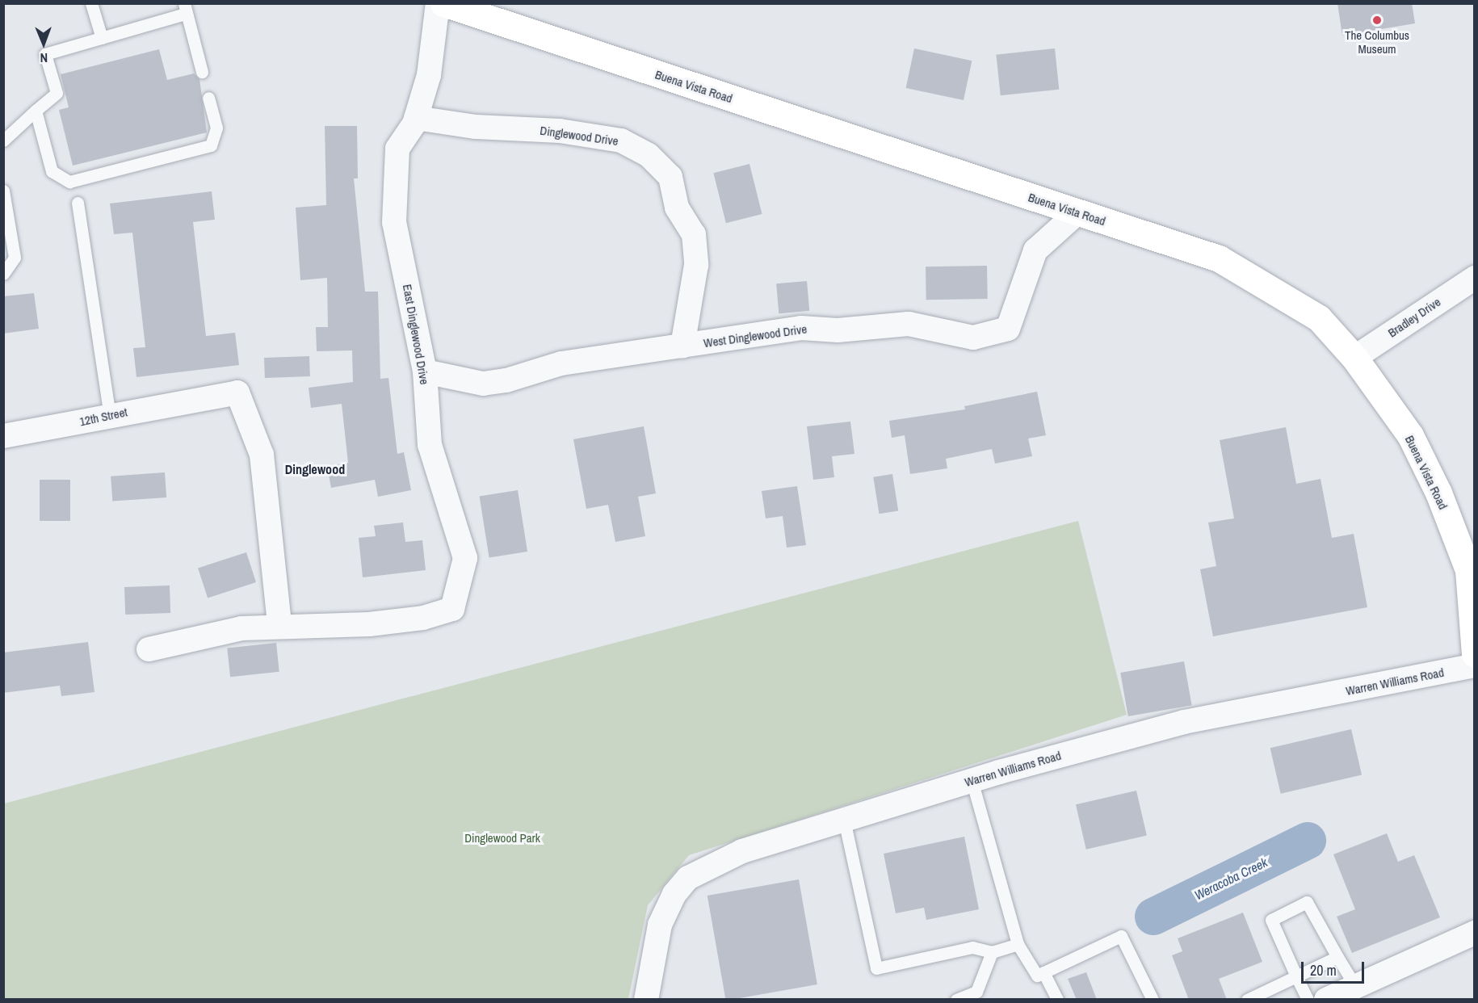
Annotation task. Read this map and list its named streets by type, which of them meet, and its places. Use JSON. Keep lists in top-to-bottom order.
{
  "streets": {
    "main road": ["Buena Vista Road"],
    "street": [
      "Dinglewood Drive",
      "Bradley Drive",
      "East Dinglewood Drive",
      "West Dinglewood Drive",
      "12th Street",
      "Warren Williams Road"
    ]
  },
  "crossings": [
    ["Buena Vista Road", "Bradley Drive"],
    ["Buena Vista Road", "West Dinglewood Drive"],
    ["Dinglewood Drive", "East Dinglewood Drive"],
    ["Dinglewood Drive", "West Dinglewood Drive"],
    ["East Dinglewood Drive", "West Dinglewood Drive"],
    ["East Dinglewood Drive", "12th Street"]
  ],
  "districts": ["Dinglewood"],
  "water": ["Weracoba Creek"],
  "parks": ["Dinglewood Park"],
  "places": ["The Columbus Museum"],
  "scale_bar": "20 m",
  "north": "bottom"
}
